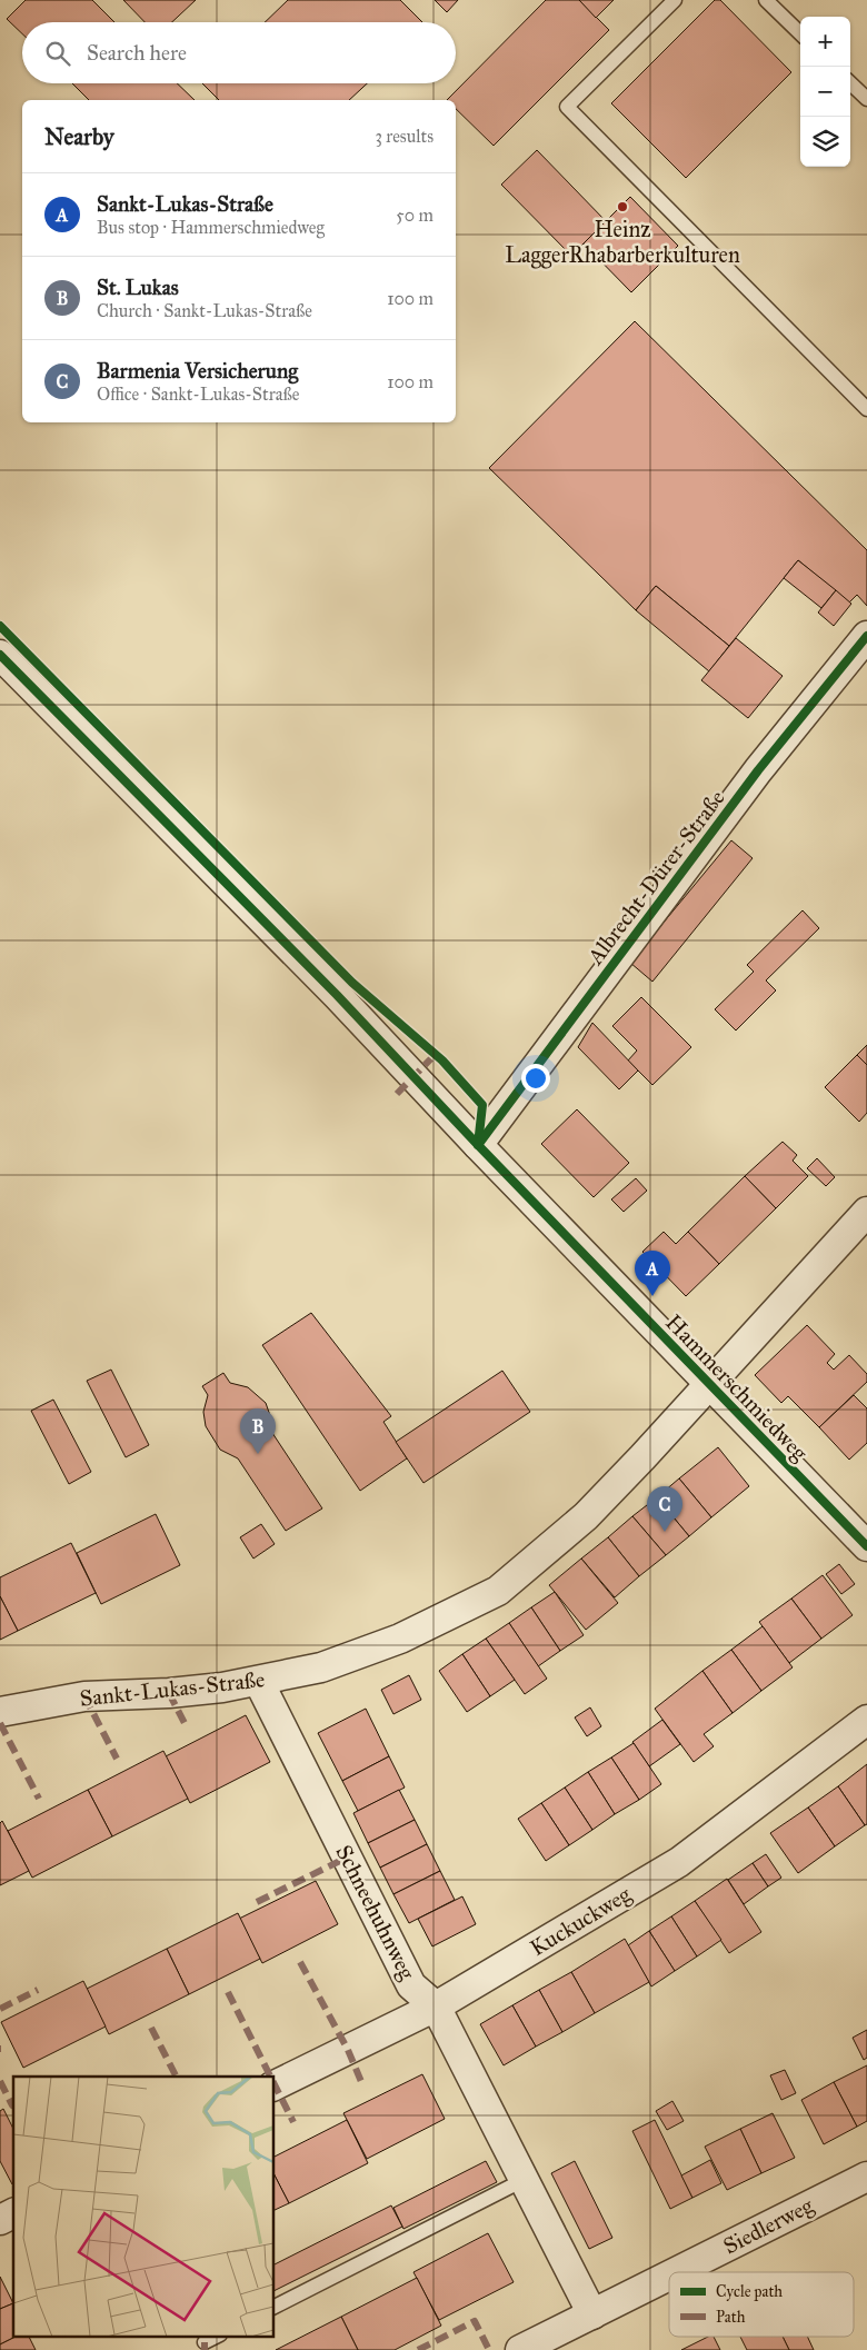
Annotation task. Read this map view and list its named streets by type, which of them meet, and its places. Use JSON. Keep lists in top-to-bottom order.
{
  "streets": {
    "street": [
      "Albrecht-Dürer-Straße",
      "Hammerschmiedweg",
      "Sankt-Lukas-Straße",
      "Schneehuhnweg",
      "Kuckuckweg",
      "Siedlerweg"
    ]
  },
  "crossings": [
    ["Albrecht-Dürer-Straße", "Hammerschmiedweg"],
    ["Hammerschmiedweg", "Sankt-Lukas-Straße"],
    ["Sankt-Lukas-Straße", "Schneehuhnweg"],
    ["Schneehuhnweg", "Kuckuckweg"],
    ["Schneehuhnweg", "Siedlerweg"]
  ],
  "places": ["Heinz LaggerRhabarberkulturen"],
  "legend": ["Cycle path", "Path"],
  "page": {
    "map_buttons": ["+", "−"],
    "search": "Search here",
    "heading": ["Nearby", "3 results"],
    "list": [
      {
        "mark": "A",
        "name": "Sankt-Lukas-Straße",
        "note": "Bus stop · Hammerschmiedweg",
        "value": "50 m"
      },
      {
        "mark": "B",
        "name": "St. Lukas",
        "note": "Church · Sankt-Lukas-Straße",
        "value": "100 m"
      },
      {
        "mark": "C",
        "name": "Barmenia Versicherung",
        "note": "Office · Sankt-Lukas-Straße",
        "value": "100 m"
      }
    ],
    "pins": ["A", "B", "C"]
  }
}
